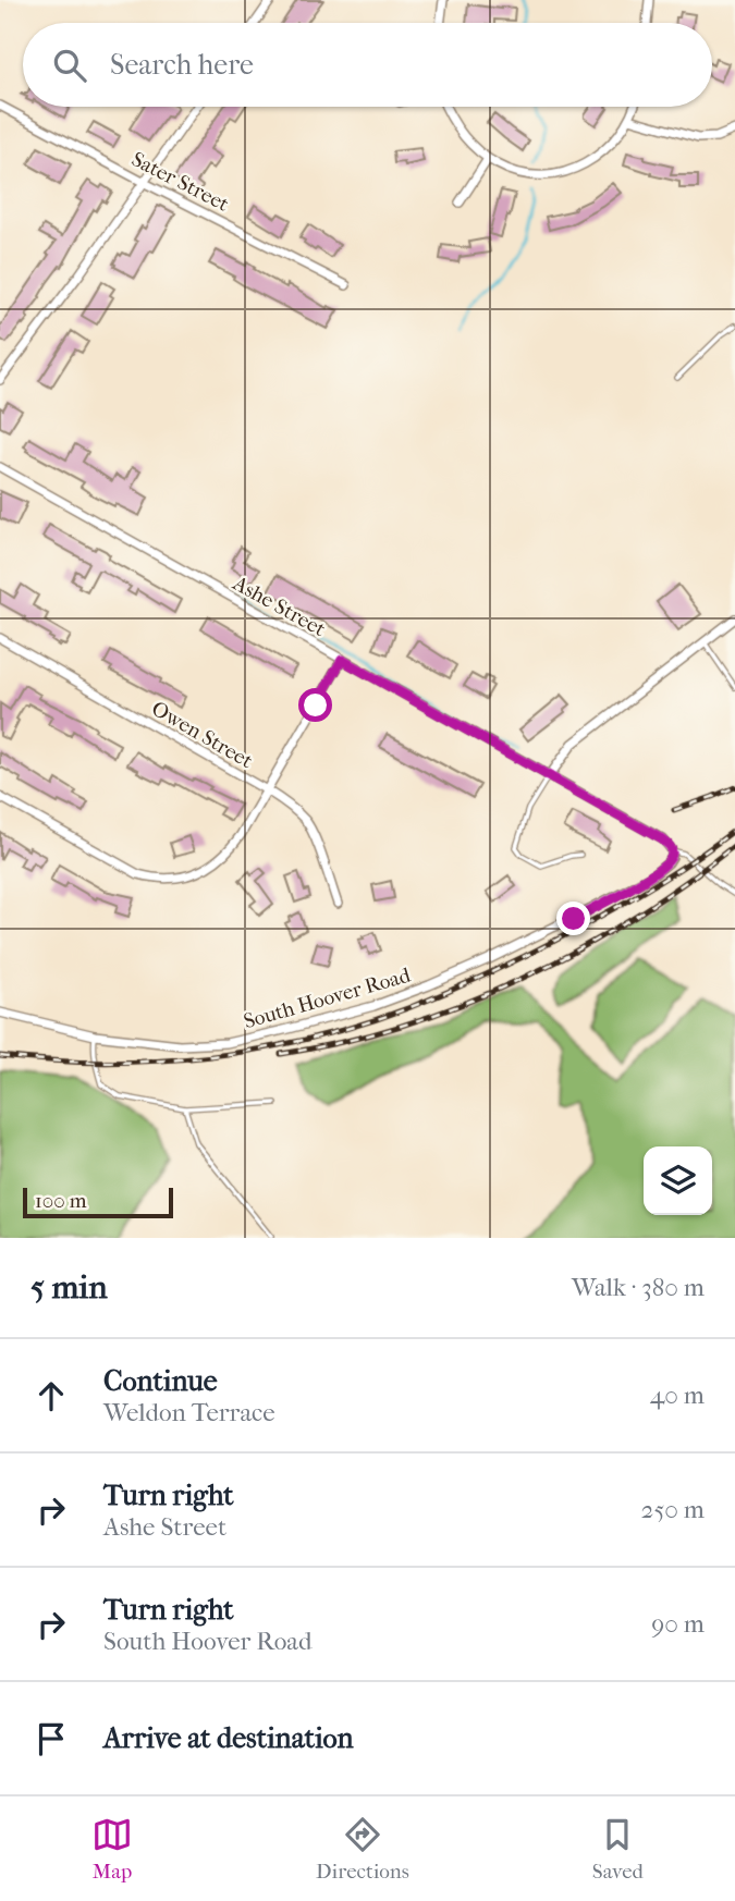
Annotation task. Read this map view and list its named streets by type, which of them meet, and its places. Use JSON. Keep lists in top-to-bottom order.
{
  "streets": {
    "street": [
      "Sater Street",
      "Ashe Street",
      "Owen Street",
      "South Hoover Road"
    ]
  },
  "crossings": [
    ["Ashe Street", "South Hoover Road"]
  ],
  "scale_bar": "100 m",
  "page": {
    "search": "Search here",
    "scale": "100 m",
    "heading": ["5 min", "Walk · 380 m"],
    "list": [
      ["Continue", "Weldon Terrace", "40 m"],
      ["Turn right", "Ashe Street", "250 m"],
      ["Turn right", "South Hoover Road", "90 m"],
      "Arrive at destination"
    ],
    "nav": ["Map", "Directions", "Saved"]
  }
}
